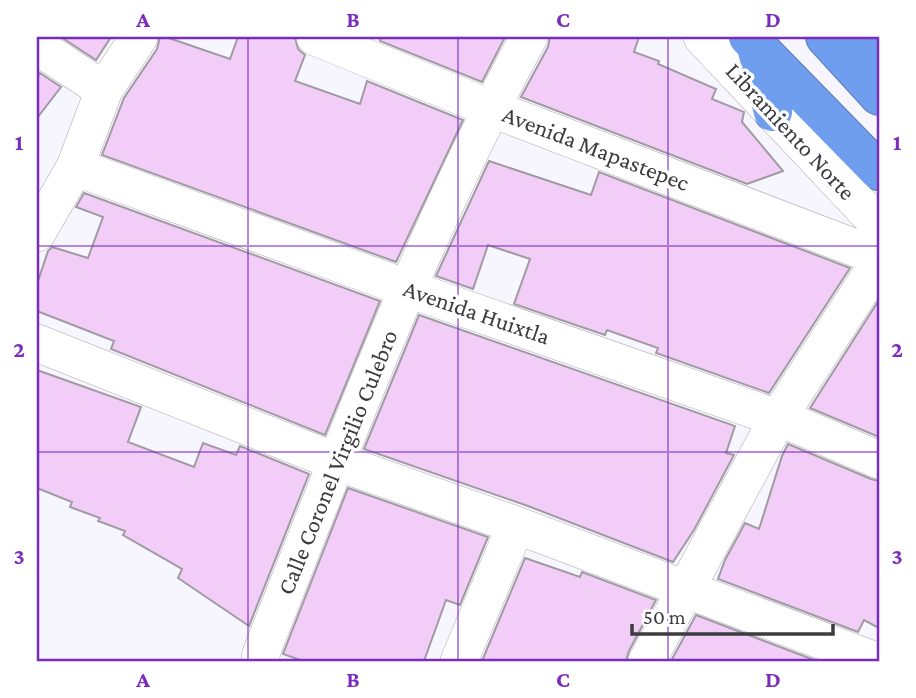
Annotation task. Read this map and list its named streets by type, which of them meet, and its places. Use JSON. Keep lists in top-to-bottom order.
{
  "streets": {
    "highway": ["Libramiento Norte"],
    "street": ["Avenida Mapastepec", "Avenida Huixtla", "Calle Coronel Virgilio Culebro"]
  },
  "crossings": [
    ["Avenida Mapastepec", "Calle Coronel Virgilio Culebro"],
    ["Avenida Huixtla", "Calle Coronel Virgilio Culebro"]
  ],
  "scale_bar": "50 m",
  "grid": {
    "columns": [
      "A",
      "B",
      "C",
      "D"
    ],
    "rows": ["1", "2", "3"]
  }
}
